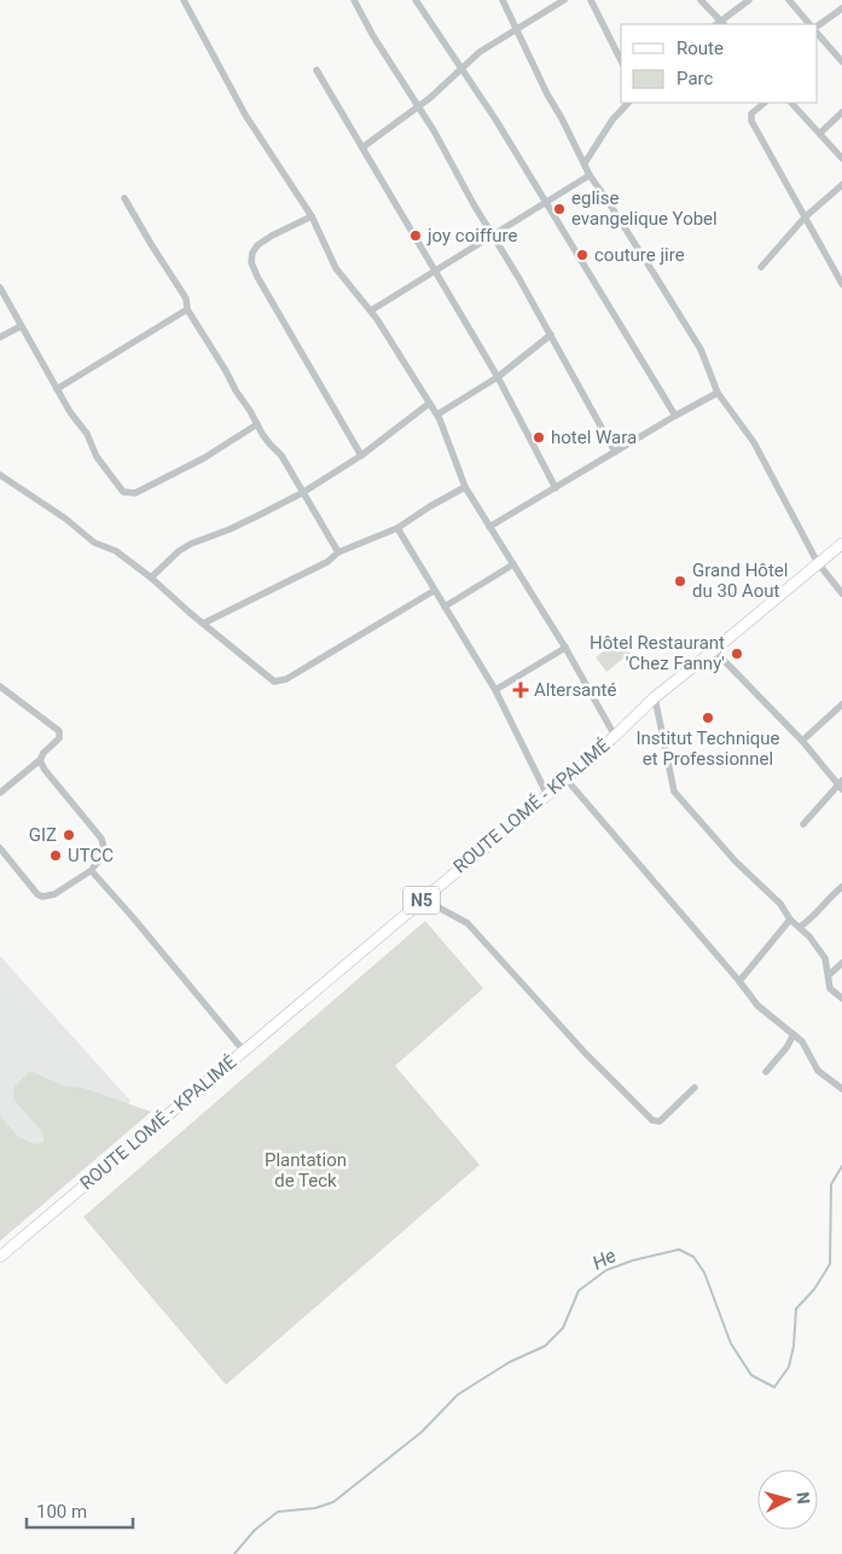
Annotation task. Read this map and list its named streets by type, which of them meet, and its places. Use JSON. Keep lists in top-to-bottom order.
{
  "streets": {
    "main road": ["ROUTE LOMÉ - KPALIMÉ", "N5"]
  },
  "water": ["He"],
  "parks": ["Plantation de Teck"],
  "places": {
    "other": [
      "eglise evangelique Yobel",
      "joy coiffure",
      "couture jire",
      "hotel Wara",
      "Grand Hôtel du 30 Aout",
      "Hôtel Restaurant 'Chez Fanny'",
      "Institut Technique et Professionnel",
      "GIZ",
      "UTCC"
    ],
    "health": ["Altersanté"]
  },
  "legend": ["Route", "Parc"],
  "scale_bar": "100 m",
  "north": "right"
}
